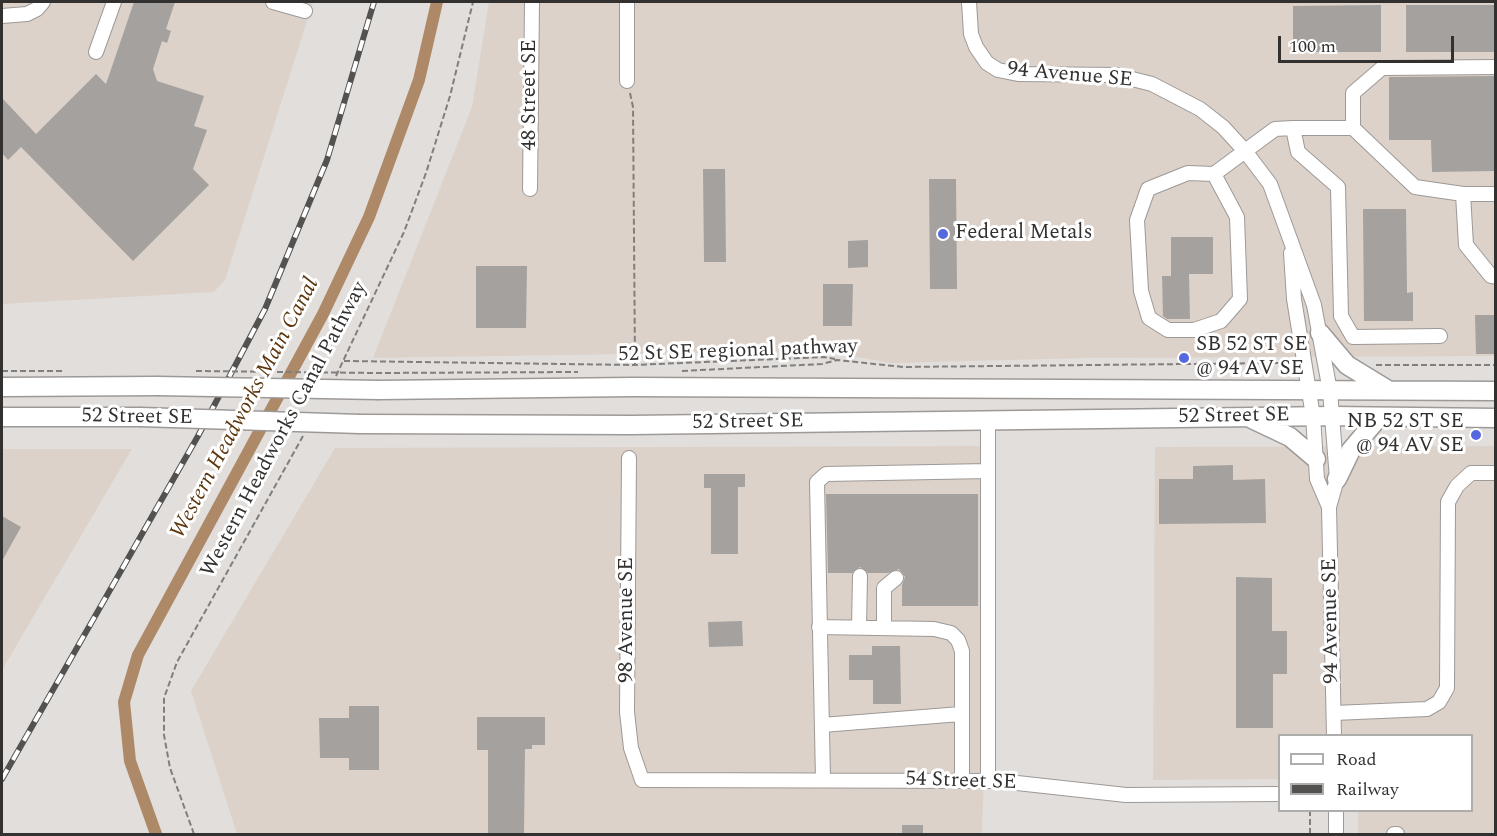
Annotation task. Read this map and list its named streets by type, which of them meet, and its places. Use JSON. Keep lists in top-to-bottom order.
{
  "streets": {
    "main road": ["52 Street SE"],
    "street": [
      "94 Avenue SE",
      "48 Street SE",
      "98 Avenue SE",
      "54 Street SE"
    ],
    "path": ["52 St SE regional pathway", "Western Headworks Canal Pathway"]
  },
  "crossings": [
    ["94 Avenue SE", "52 Street SE"],
    ["98 Avenue SE", "54 Street SE"]
  ],
  "water": ["Western Headworks Main Canal"],
  "places": ["Federal Metals", "SB 52 ST SE @ 94 AV SE", "NB 52 ST SE @ 94 AV SE"],
  "legend": ["Road", "Railway"],
  "scale_bar": "100 m"
}
